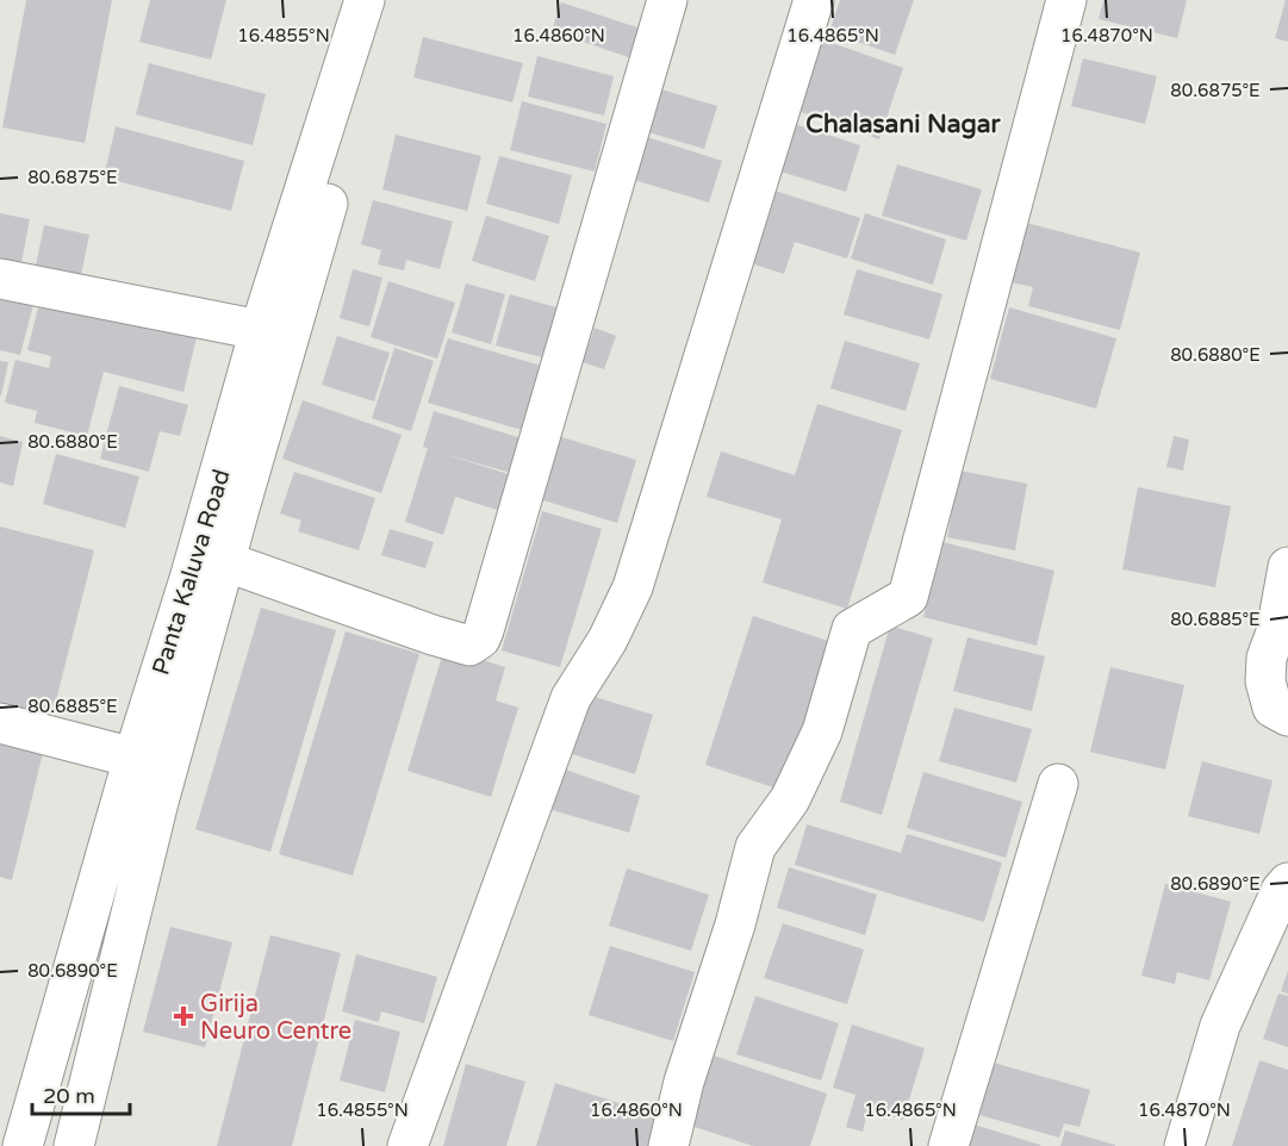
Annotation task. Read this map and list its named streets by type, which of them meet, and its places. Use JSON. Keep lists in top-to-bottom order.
{
  "streets": {
    "street": ["Panta Kaluva Road"]
  },
  "districts": ["Chalasani Nagar"],
  "places": {
    "health": ["Girija Neuro Centre"]
  },
  "scale_bar": "20 m",
  "coordinates": [
    "16.4855°N",
    "16.4860°N",
    "16.4865°N",
    "16.4870°N",
    "80.6875°E",
    "80.6880°E",
    "80.6885°E",
    "80.6890°E"
  ]
}
